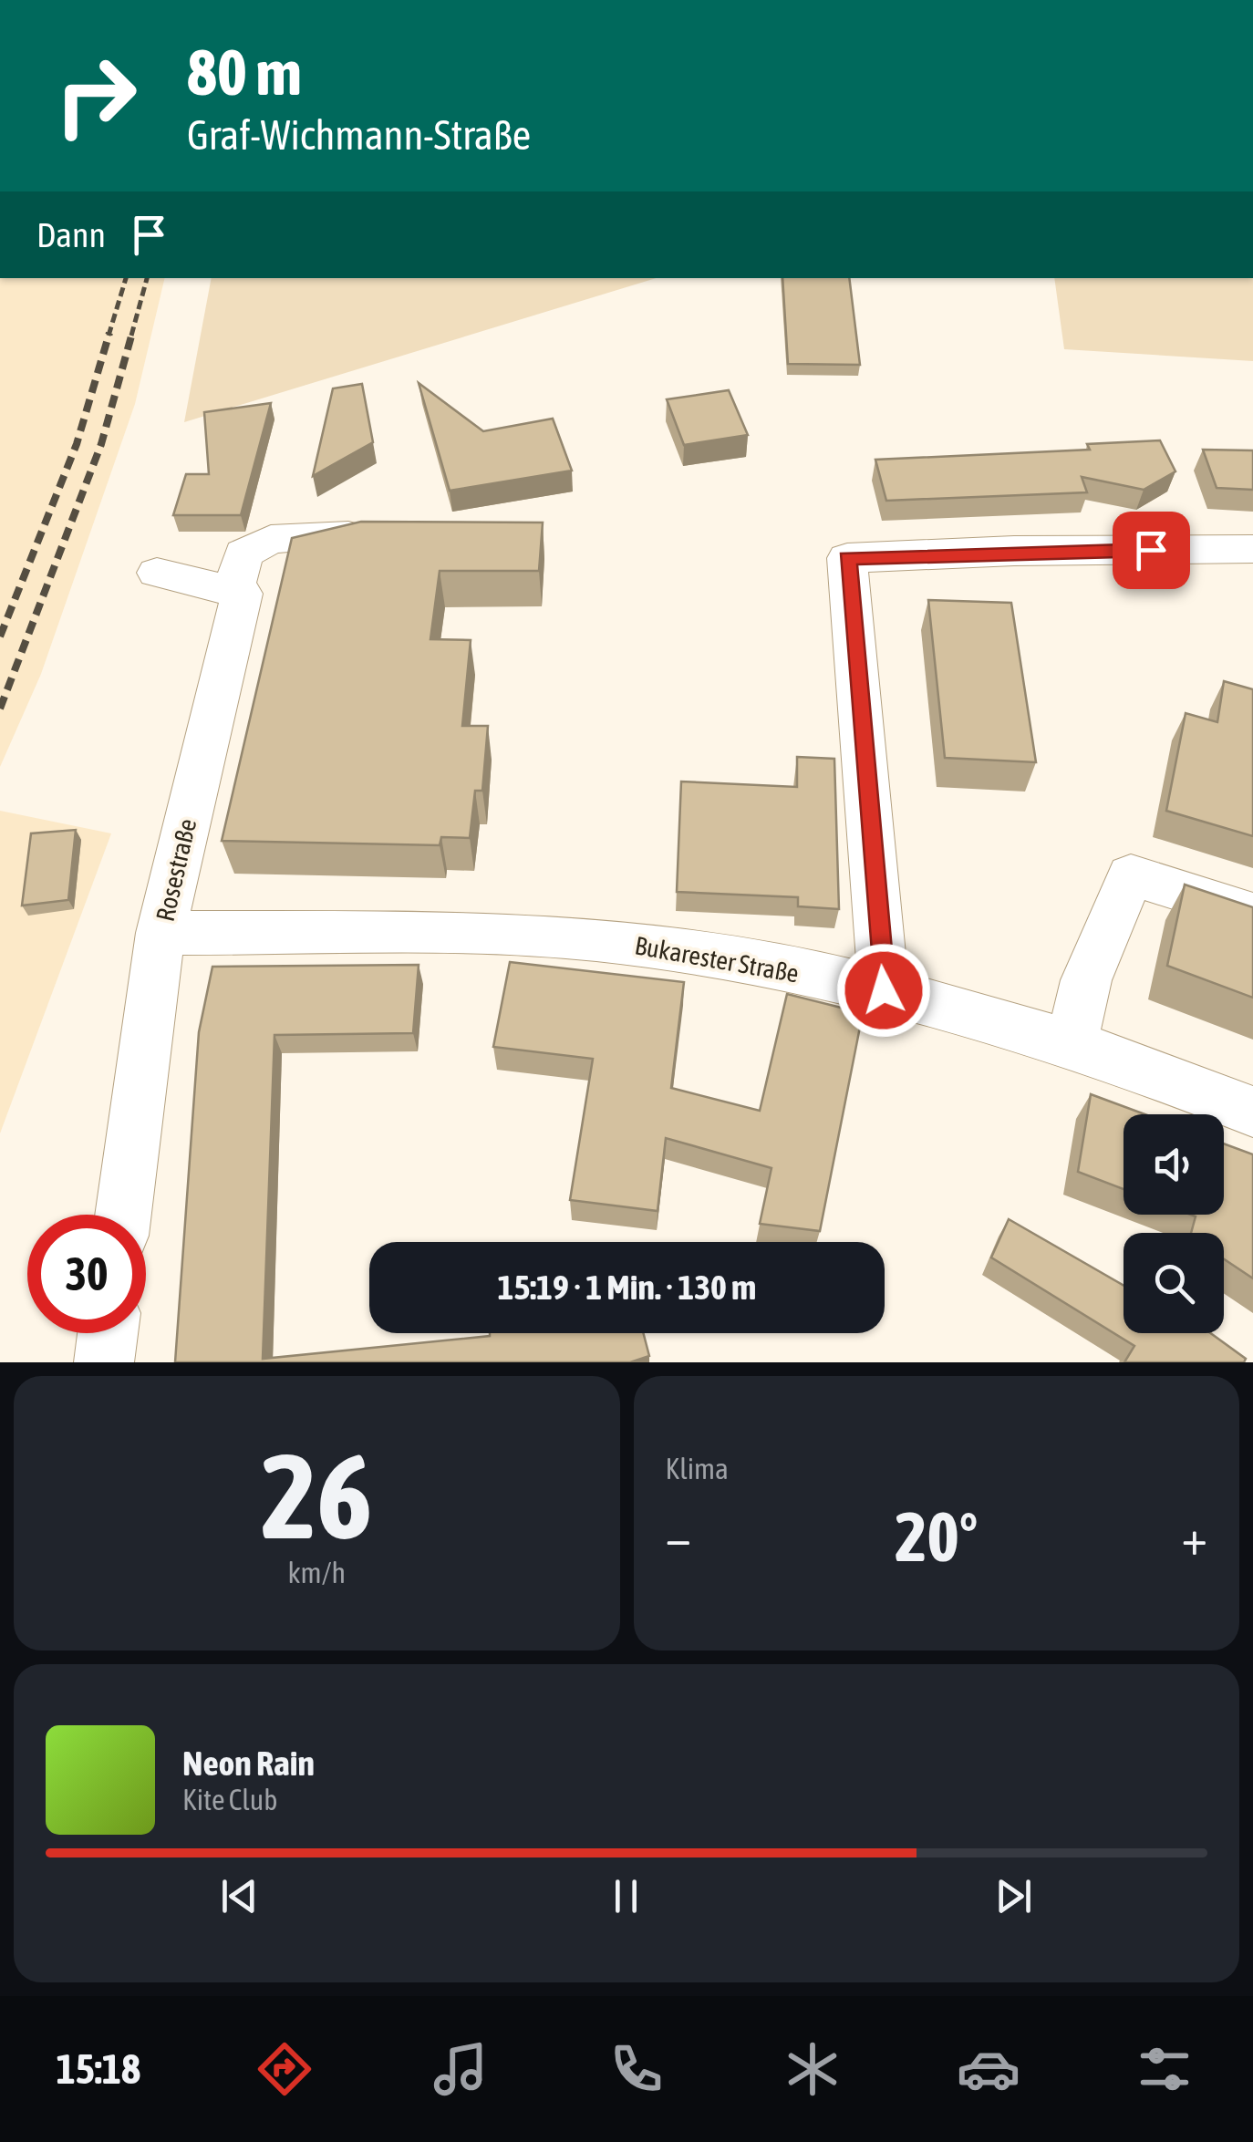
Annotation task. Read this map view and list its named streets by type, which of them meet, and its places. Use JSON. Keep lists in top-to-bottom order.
{
  "streets": {
    "street": ["Rosestraße", "Bukarester Straße"]
  },
  "crossings": [
    ["Rosestraße", "Bukarester Straße"]
  ],
  "page": {
    "turn": ["80 m", "Graf-Wichmann-Straße"],
    "then": "Dann",
    "limit": "30",
    "trip": "15:19 · 1 Min. · 130 m",
    "tile": [
      ["26", "km/h"],
      "Klima"
    ],
    "heat": ["−", "20°", "+"],
    "song": ["Neon Rain", "Kite Club"],
    "tabs": "15:18"
  }
}
